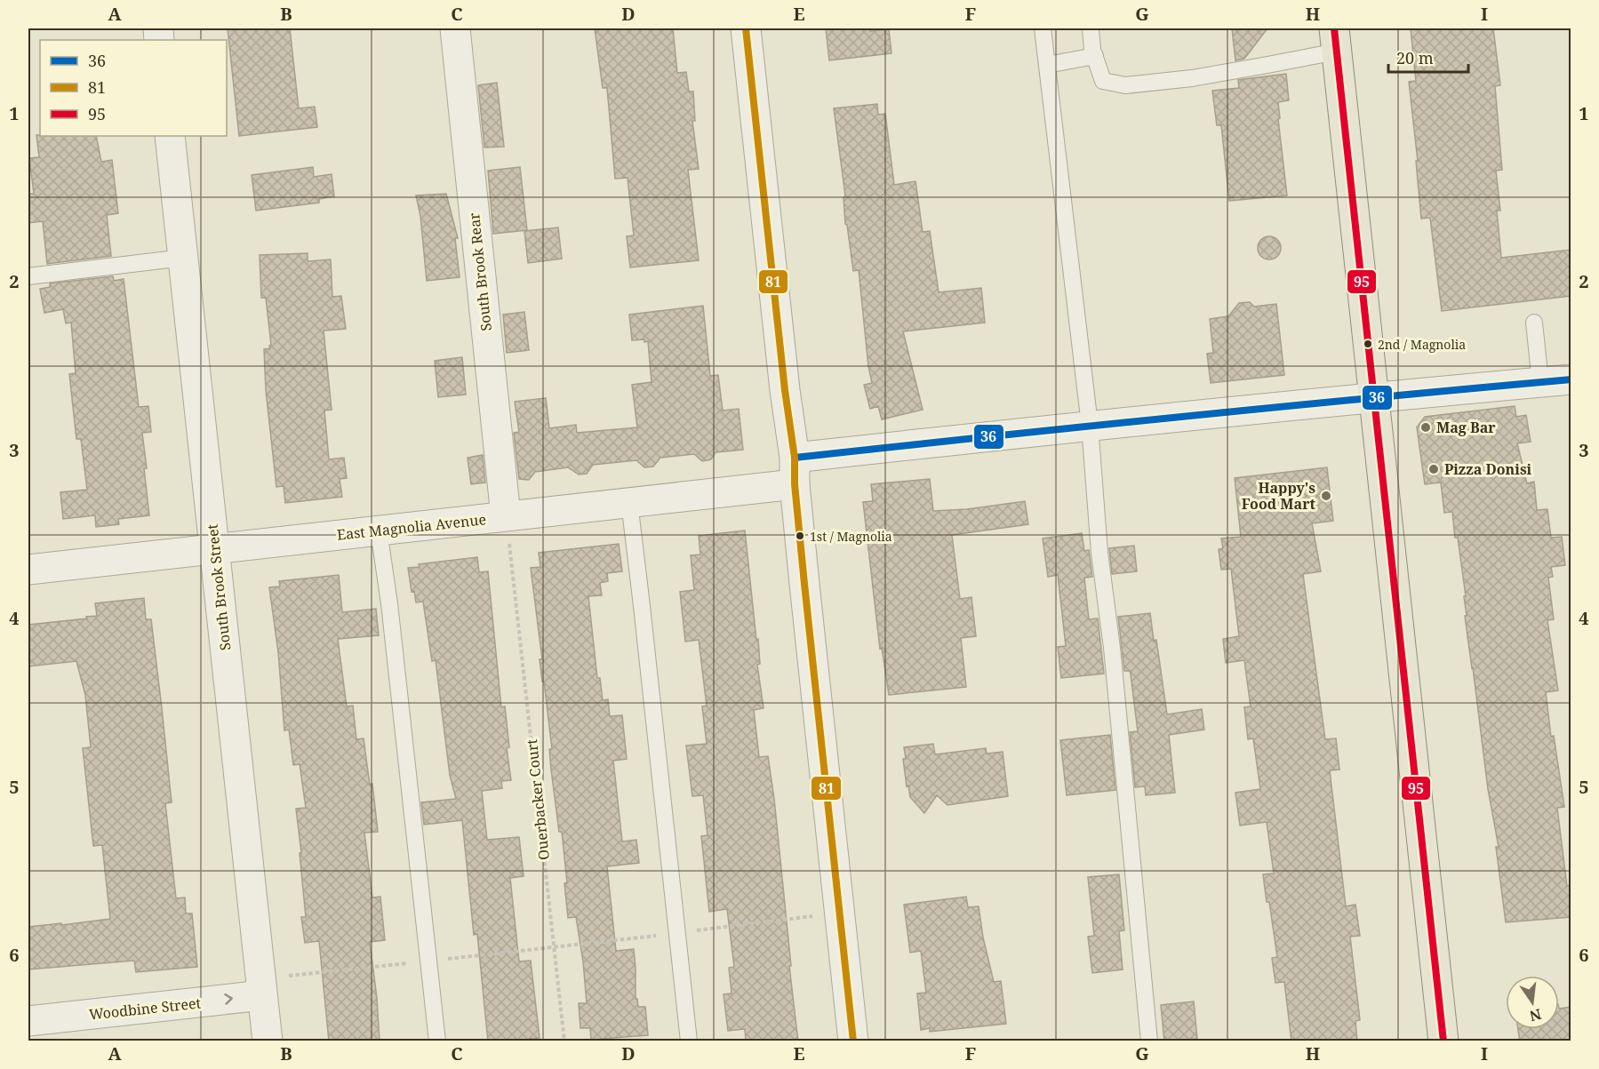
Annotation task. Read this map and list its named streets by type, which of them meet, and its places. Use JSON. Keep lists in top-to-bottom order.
{
  "streets": {
    "street": [
      "South Brook Rear",
      "East Magnolia Avenue",
      "South Brook Street",
      "Woodbine Street"
    ],
    "path": ["Ouerbacker Court"]
  },
  "crossings": [
    ["South Brook Rear", "East Magnolia Avenue"],
    ["East Magnolia Avenue", "South Brook Street"],
    ["South Brook Street", "Woodbine Street"]
  ],
  "one_way": ["Woodbine Street"],
  "places": [
    "2nd / Magnolia",
    "Mag Bar",
    "Pizza Donisi",
    "Happy's Food Mart",
    "1st / Magnolia"
  ],
  "lines": ["transit line 81", "transit line 95", "transit line 36"],
  "legend": ["36", "81", "95"],
  "scale_bar": "20 m",
  "north": "bottom",
  "grid": {
    "columns": [
      "A",
      "B",
      "C",
      "D",
      "E",
      "F",
      "G",
      "H",
      "I"
    ],
    "rows": [
      "1",
      "2",
      "3",
      "4",
      "5",
      "6"
    ]
  }
}
